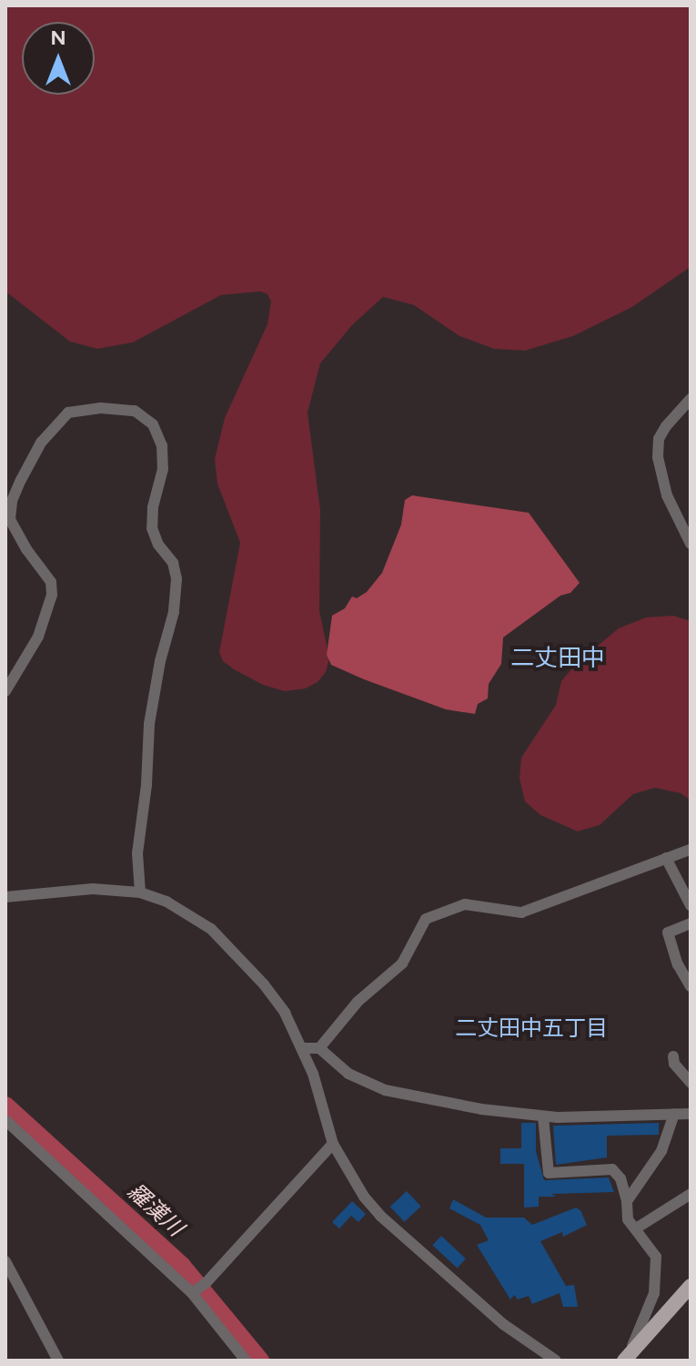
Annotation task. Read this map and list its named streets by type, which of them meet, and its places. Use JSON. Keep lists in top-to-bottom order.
{
  "districts": ["二丈田中", "二丈田中五丁目"],
  "water": ["羅漢川"],
  "north": "top"
}
